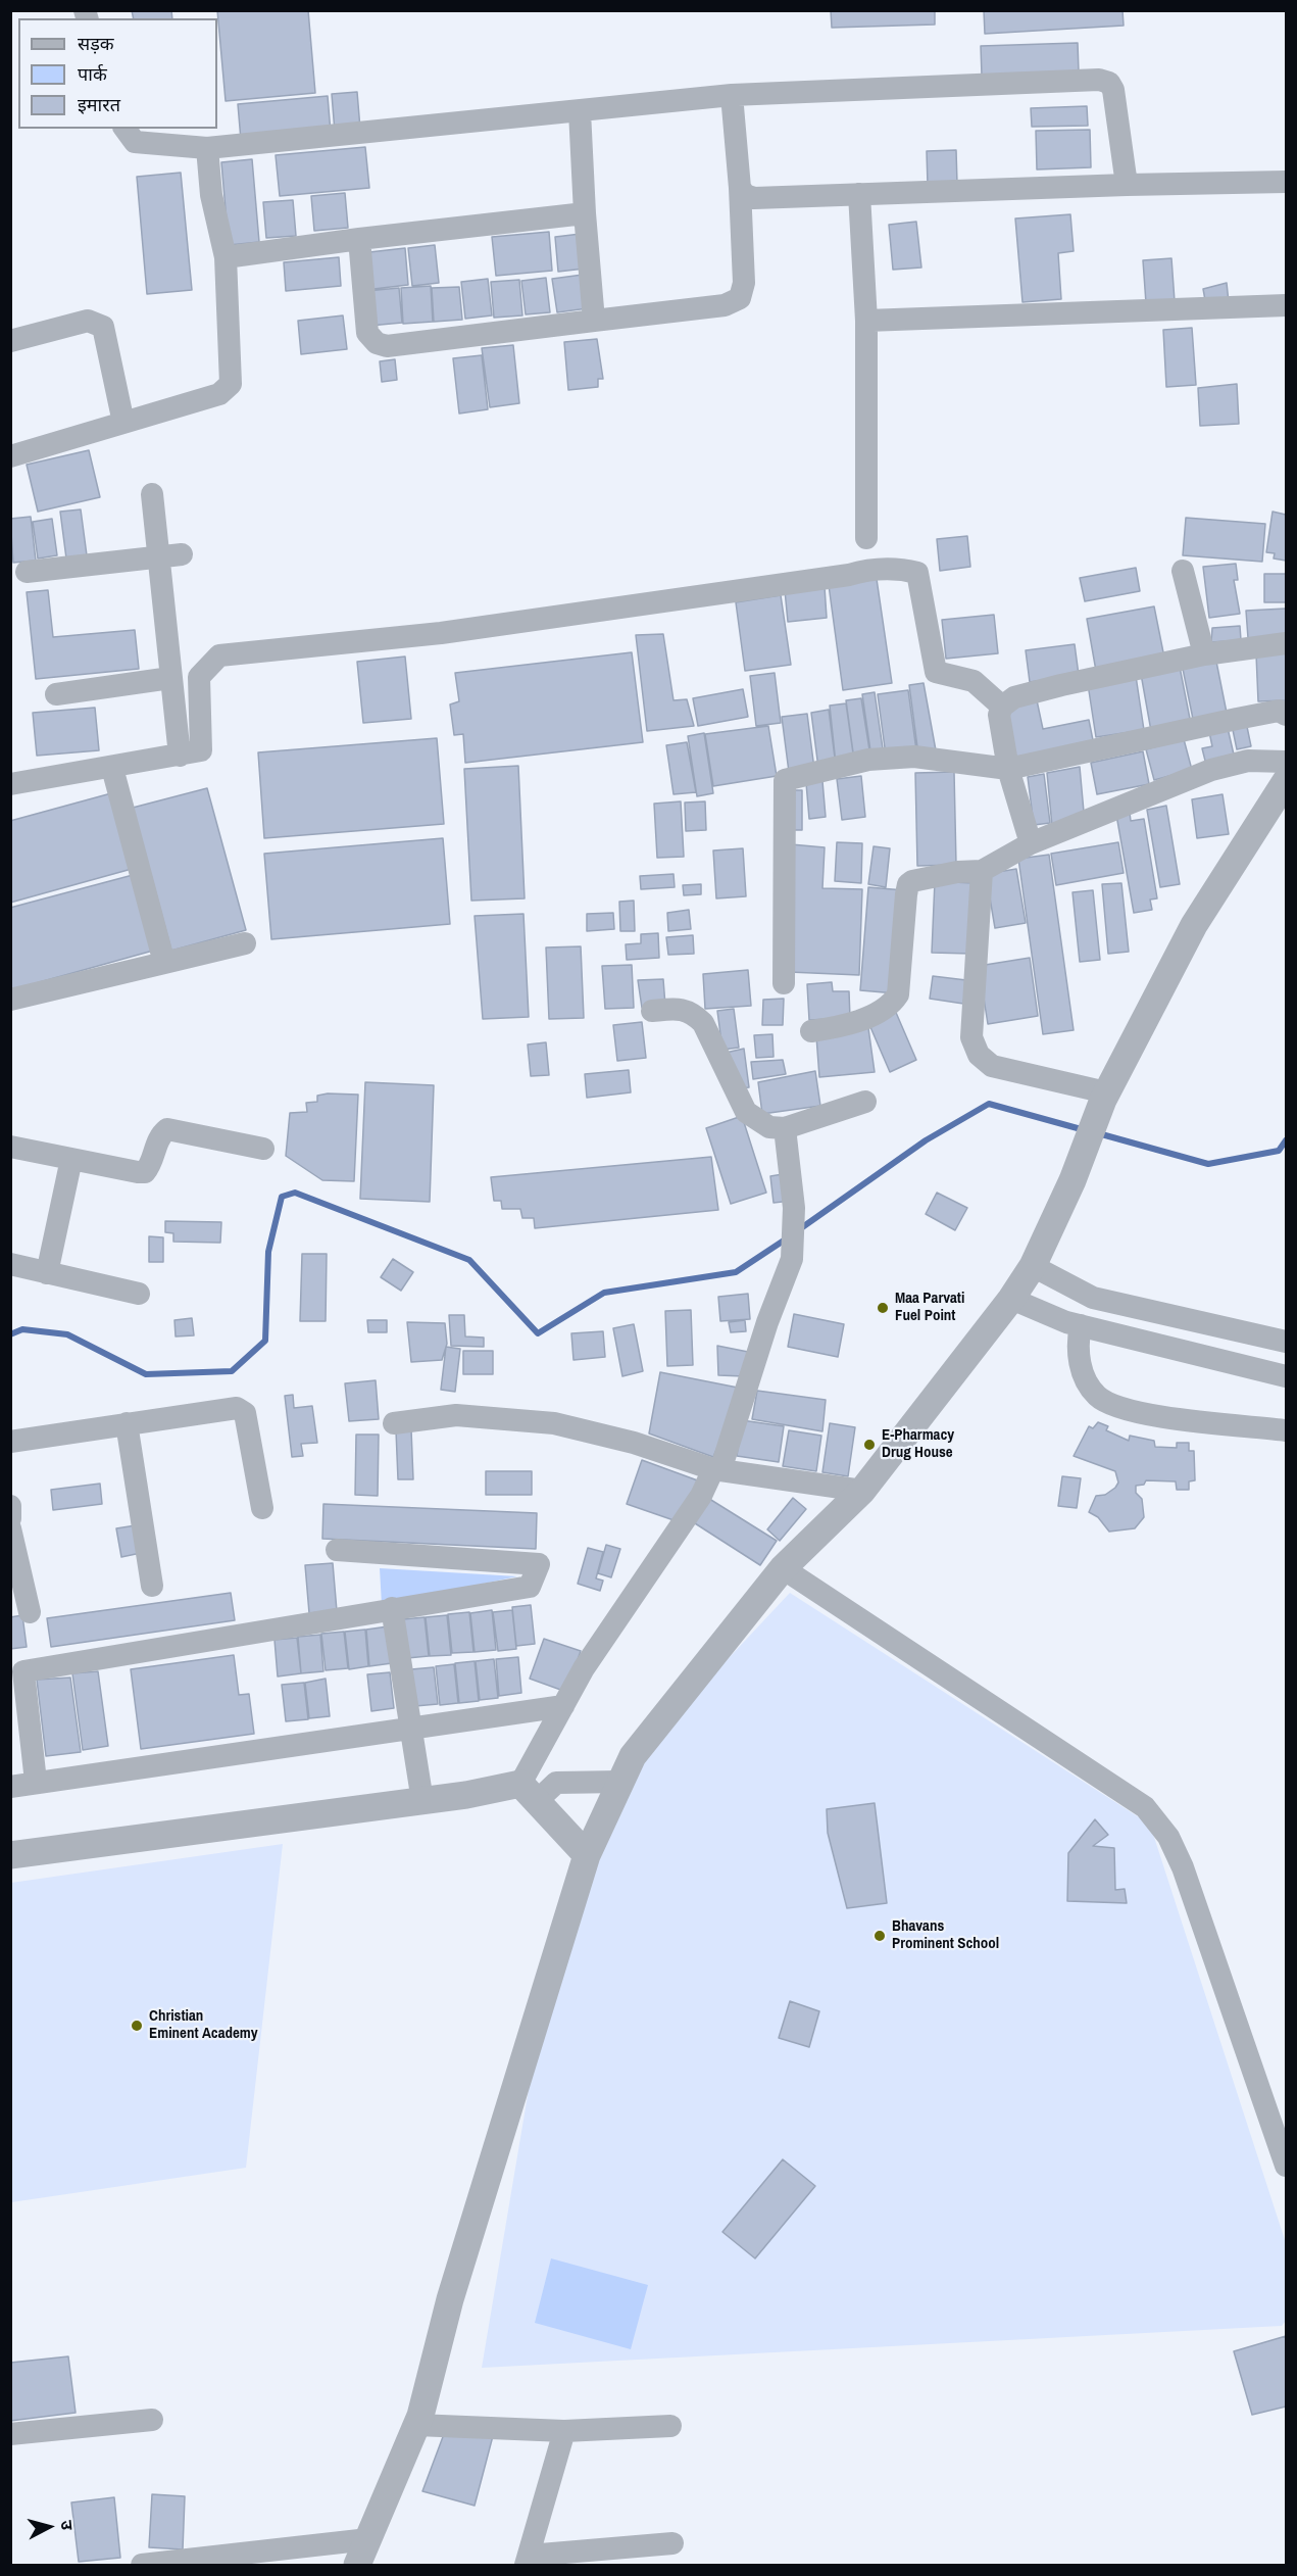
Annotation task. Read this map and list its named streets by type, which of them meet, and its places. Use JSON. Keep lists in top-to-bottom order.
{
  "places": [
    "Maa Parvati Fuel Point",
    "E-Pharmacy Drug House",
    "Bhavans Prominent School",
    "Christian Eminent Academy"
  ],
  "legend": ["सड़क", "पार्क", "इमारत"],
  "north": "right"
}
